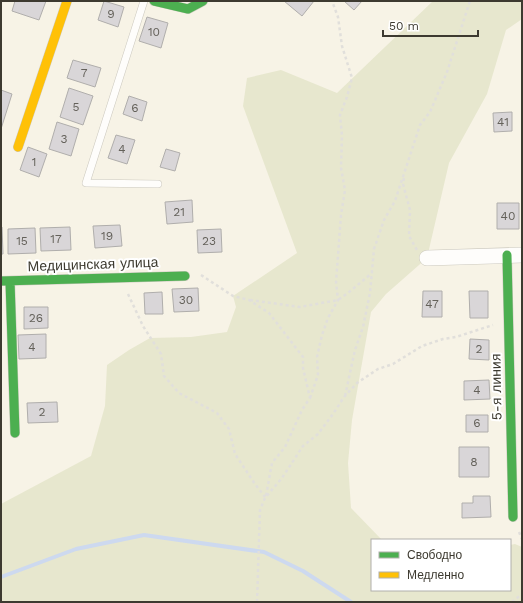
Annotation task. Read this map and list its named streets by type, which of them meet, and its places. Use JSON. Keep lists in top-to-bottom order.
{
  "streets": {
    "street": ["Медицинская улица", "5-я линия"]
  },
  "house_numbers": [
    "9",
    "10",
    "7",
    "5",
    "6",
    "41",
    "3",
    "4",
    "1",
    "21",
    "40",
    "19",
    "17",
    "15",
    "23",
    "30",
    "47",
    "26",
    "4",
    "2",
    "4",
    "2",
    "6",
    "8"
  ],
  "legend": ["Свободно", "Медленно"],
  "scale_bar": "50 m"
}
